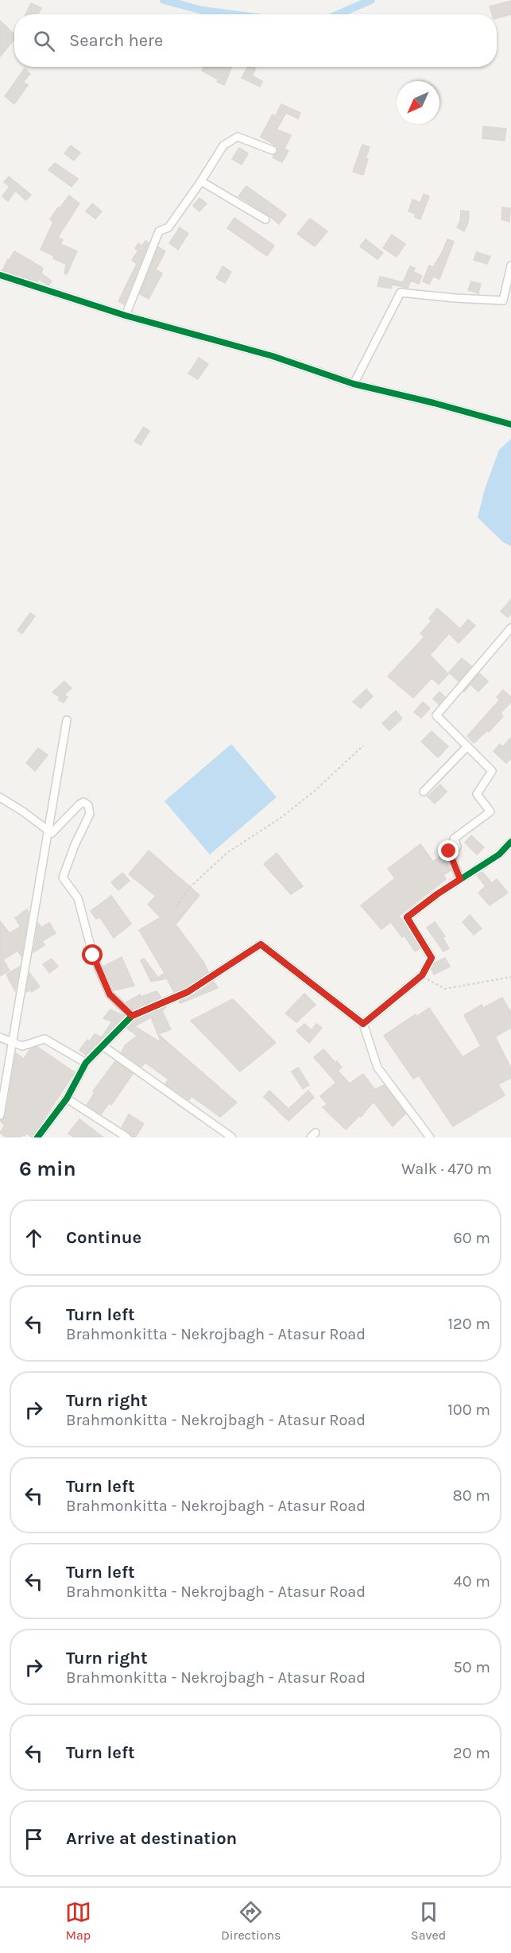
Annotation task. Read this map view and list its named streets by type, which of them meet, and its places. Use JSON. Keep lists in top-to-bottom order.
{
  "north": "bottom left",
  "page": {
    "search": "Search here",
    "heading": ["6 min", "Walk · 470 m"],
    "list": [
      ["Continue", "60 m"],
      ["Turn left", "Brahmonkitta - Nekrojbagh - Atasur Road", "120 m"],
      ["Turn right", "Brahmonkitta - Nekrojbagh - Atasur Road", "100 m"],
      ["Turn left", "Brahmonkitta - Nekrojbagh - Atasur Road", "80 m"],
      ["Turn left", "Brahmonkitta - Nekrojbagh - Atasur Road", "40 m"],
      ["Turn right", "Brahmonkitta - Nekrojbagh - Atasur Road", "50 m"],
      ["Turn left", "20 m"],
      "Arrive at destination"
    ],
    "nav": ["Map", "Directions", "Saved"]
  }
}
